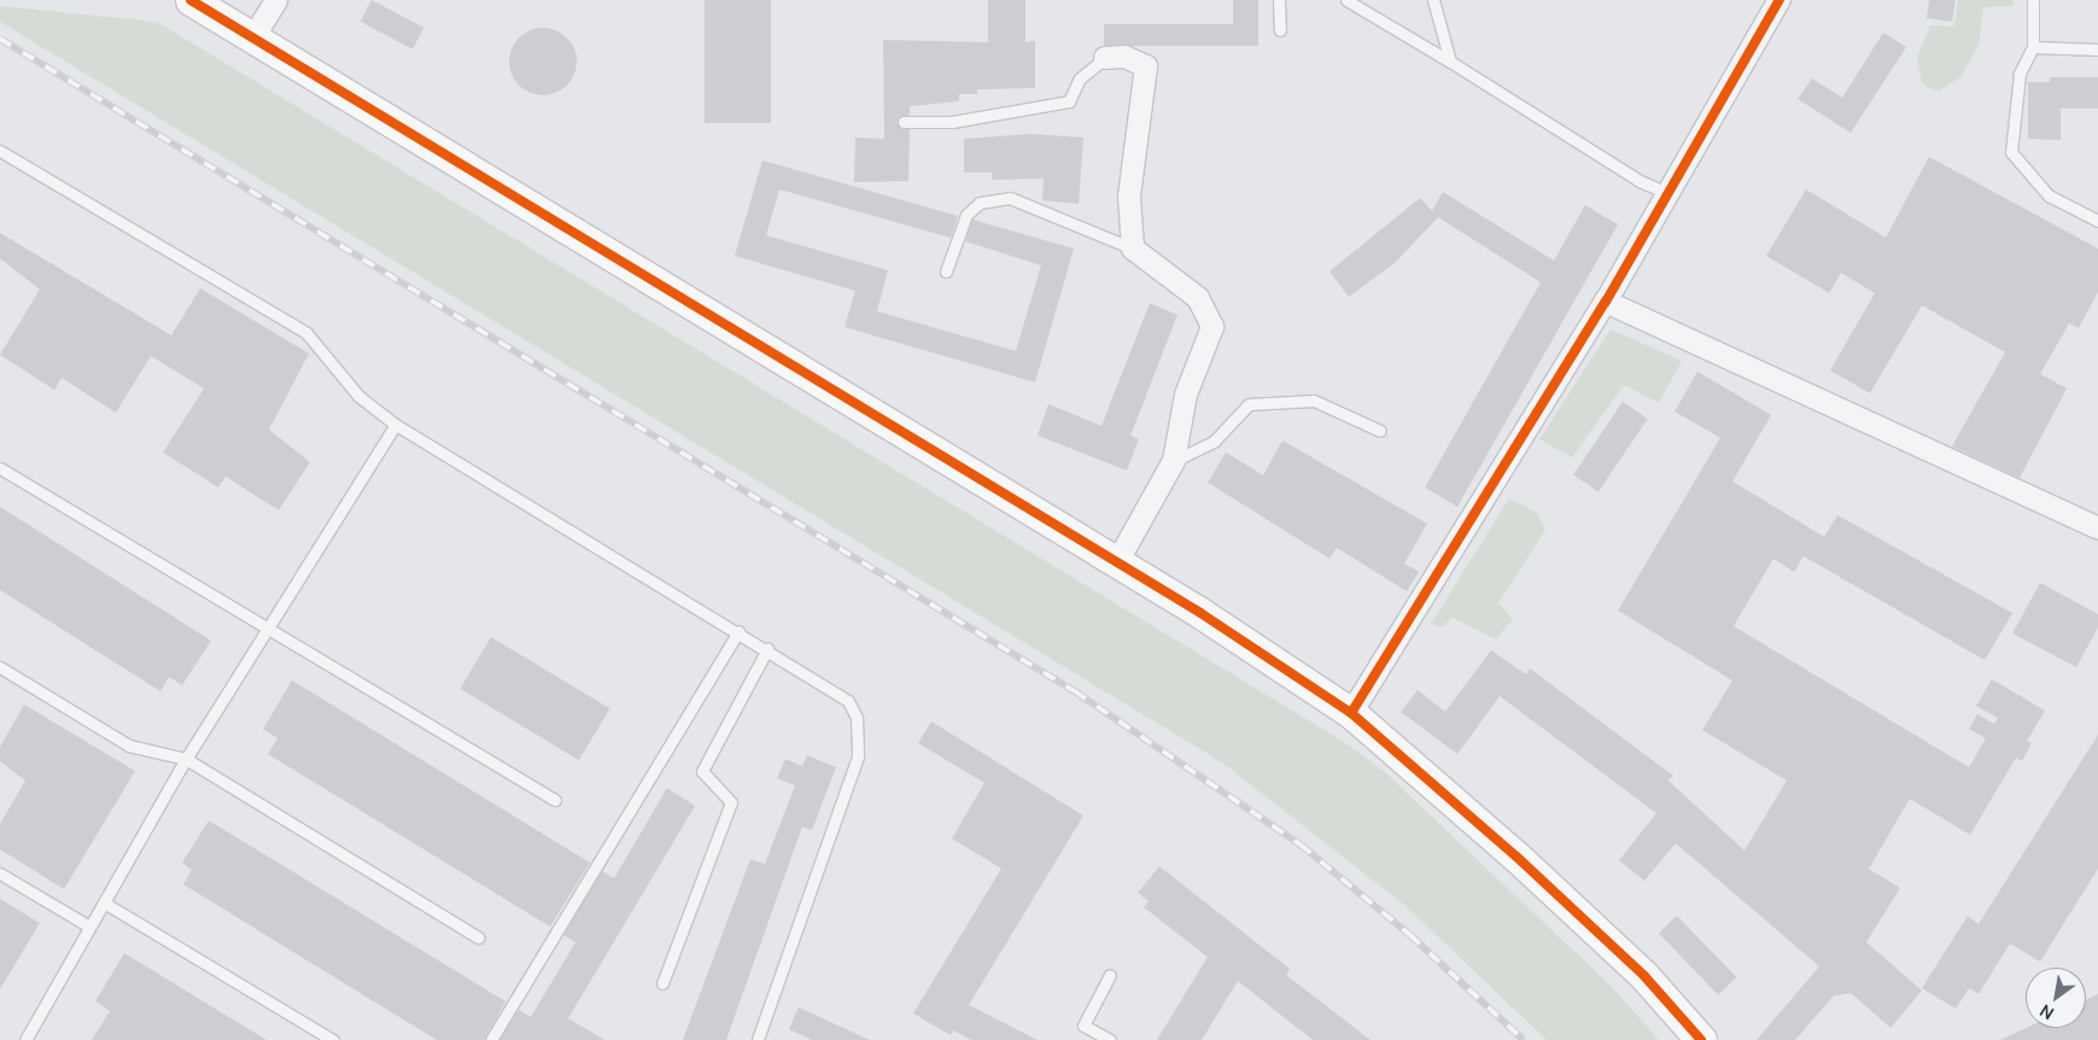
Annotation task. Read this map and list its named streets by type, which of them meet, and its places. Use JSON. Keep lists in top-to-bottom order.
{
  "north": "bottom left"
}
